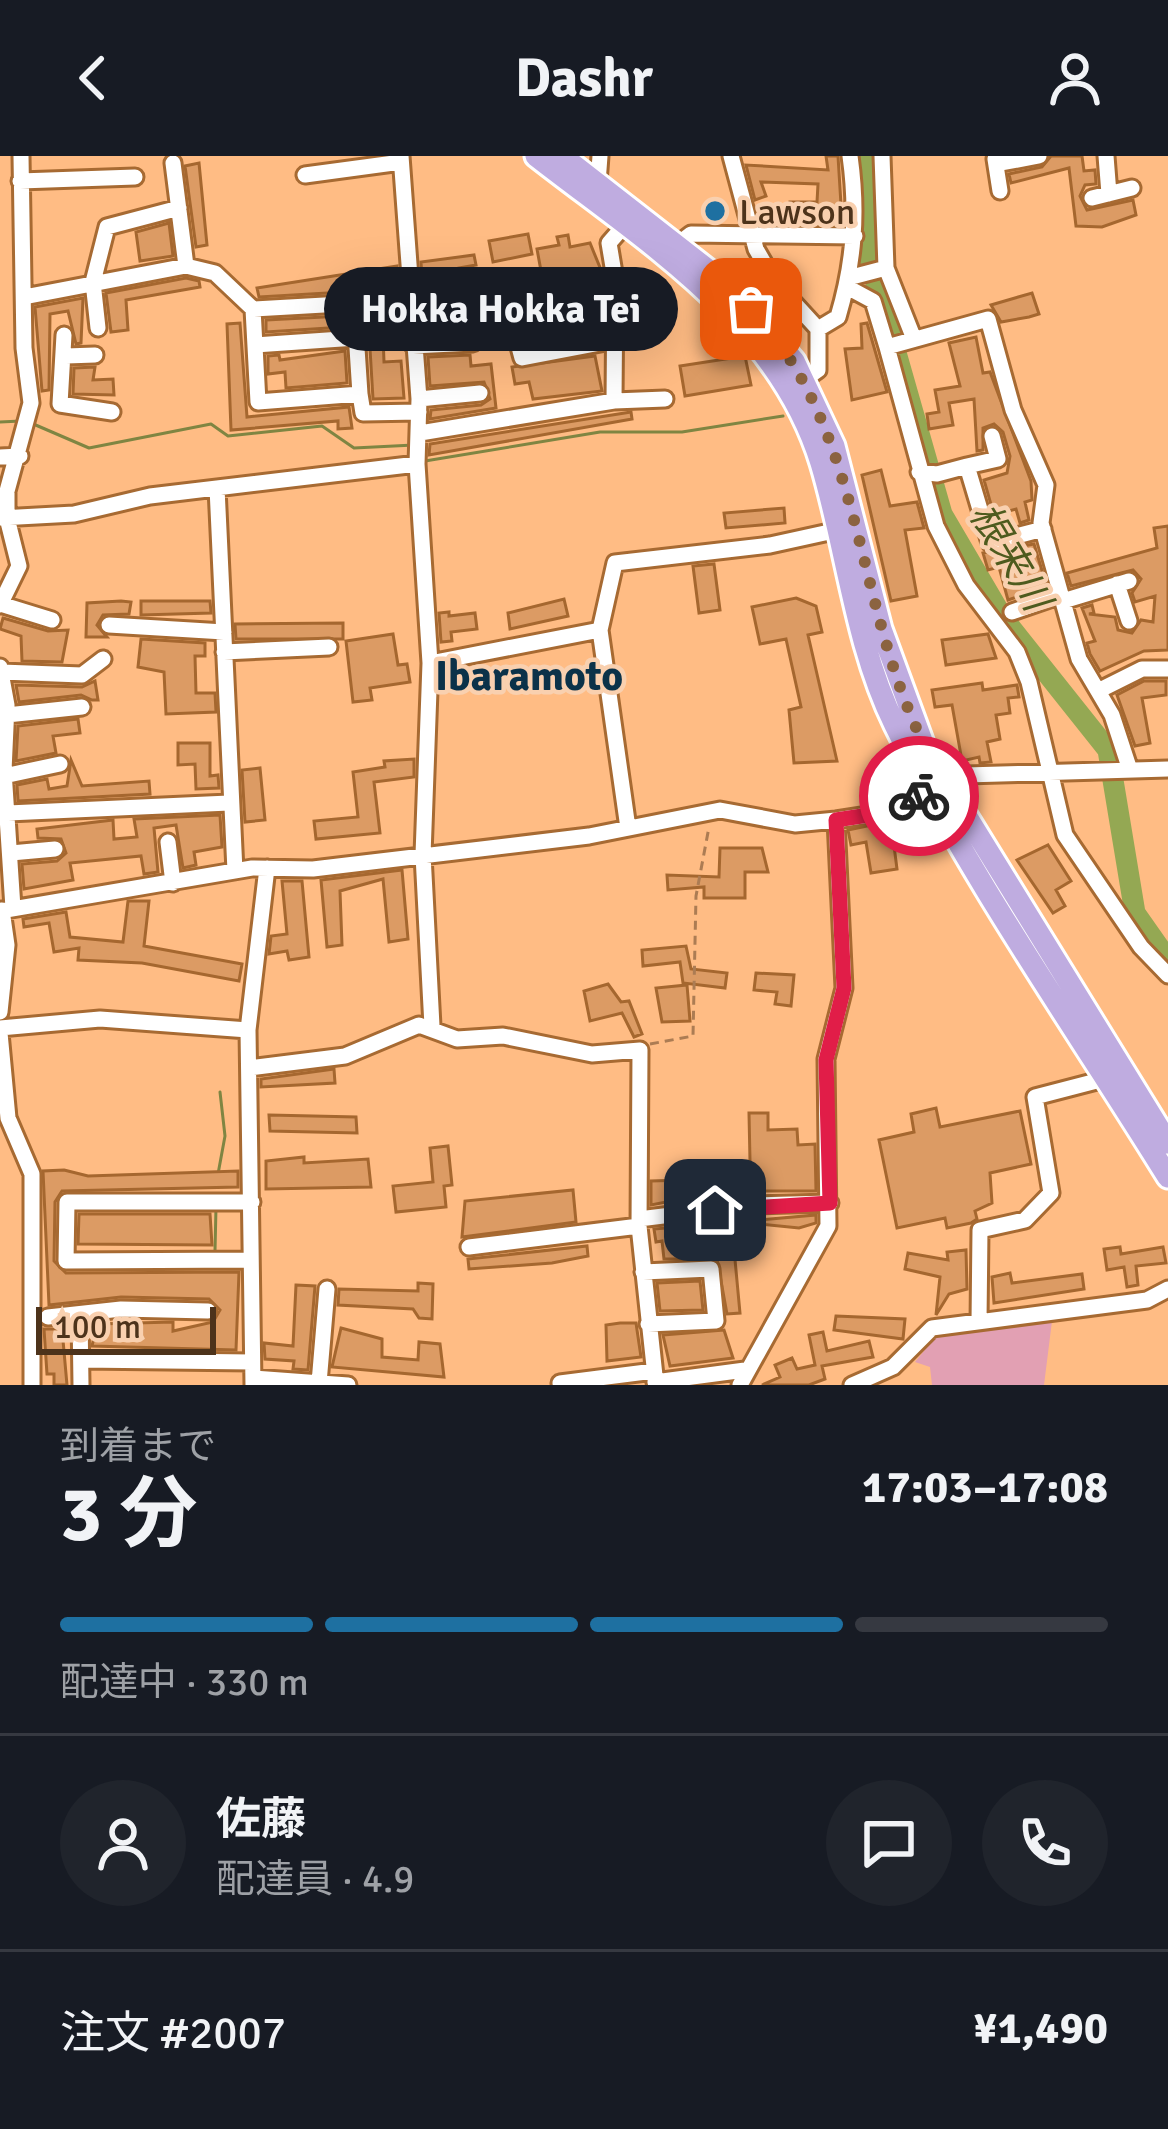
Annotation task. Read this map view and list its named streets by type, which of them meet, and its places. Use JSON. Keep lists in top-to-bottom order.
{
  "districts": ["Ibaramoto"],
  "water": ["根来川"],
  "places": ["Lawson", "Hokka Hokka Tei"],
  "scale_bar": "100 m",
  "page": {
    "header": "Dashr",
    "bubble": "Hokka Hokka Tei",
    "scale": "100 m",
    "heading": ["3 分", "到着まで", "17:03–17:08"],
    "panel": [
      "佐藤",
      "配達員 · 4.9",
      "注文 #2007",
      "¥1,490"
    ],
    "bar": "配達中 · 330 m"
  }
}
